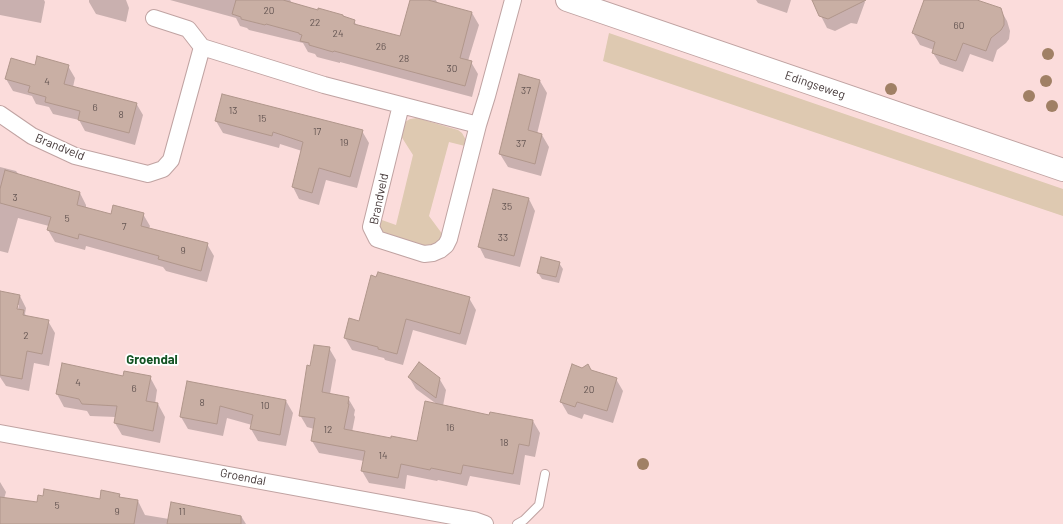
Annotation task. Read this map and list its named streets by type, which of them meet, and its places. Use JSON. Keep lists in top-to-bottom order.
{
  "streets": {
    "main road": ["Edingseweg"],
    "street": ["Brandveld", "Groendal"]
  },
  "districts": ["Groendal"],
  "house_numbers": [
    "20",
    "22",
    "60",
    "24",
    "26",
    "28",
    "30",
    "4",
    "37",
    "6",
    "13",
    "8",
    "15",
    "17",
    "19",
    "37",
    "3",
    "35",
    "5",
    "7",
    "33",
    "9",
    "2",
    "4",
    "6",
    "20",
    "8",
    "10",
    "16",
    "12",
    "18",
    "14",
    "5",
    "9",
    "11"
  ]
}
